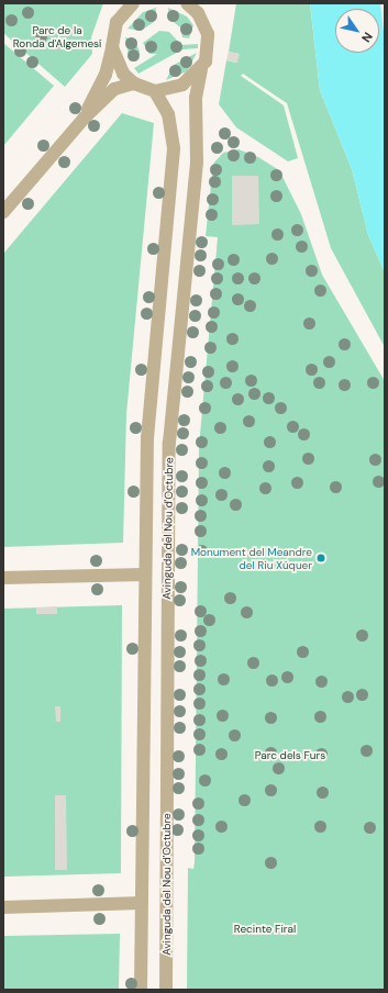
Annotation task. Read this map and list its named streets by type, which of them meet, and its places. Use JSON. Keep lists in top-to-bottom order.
{
  "streets": {
    "street": ["Avinguda del Nou d'Octubre"]
  },
  "parks": ["Parc de la Ronda d'Algemesí", "Parc dels Furs", "Recinte Firal"],
  "places": ["Monument del Meandre del Riu Xúquer"],
  "north": "bottom right"
}
